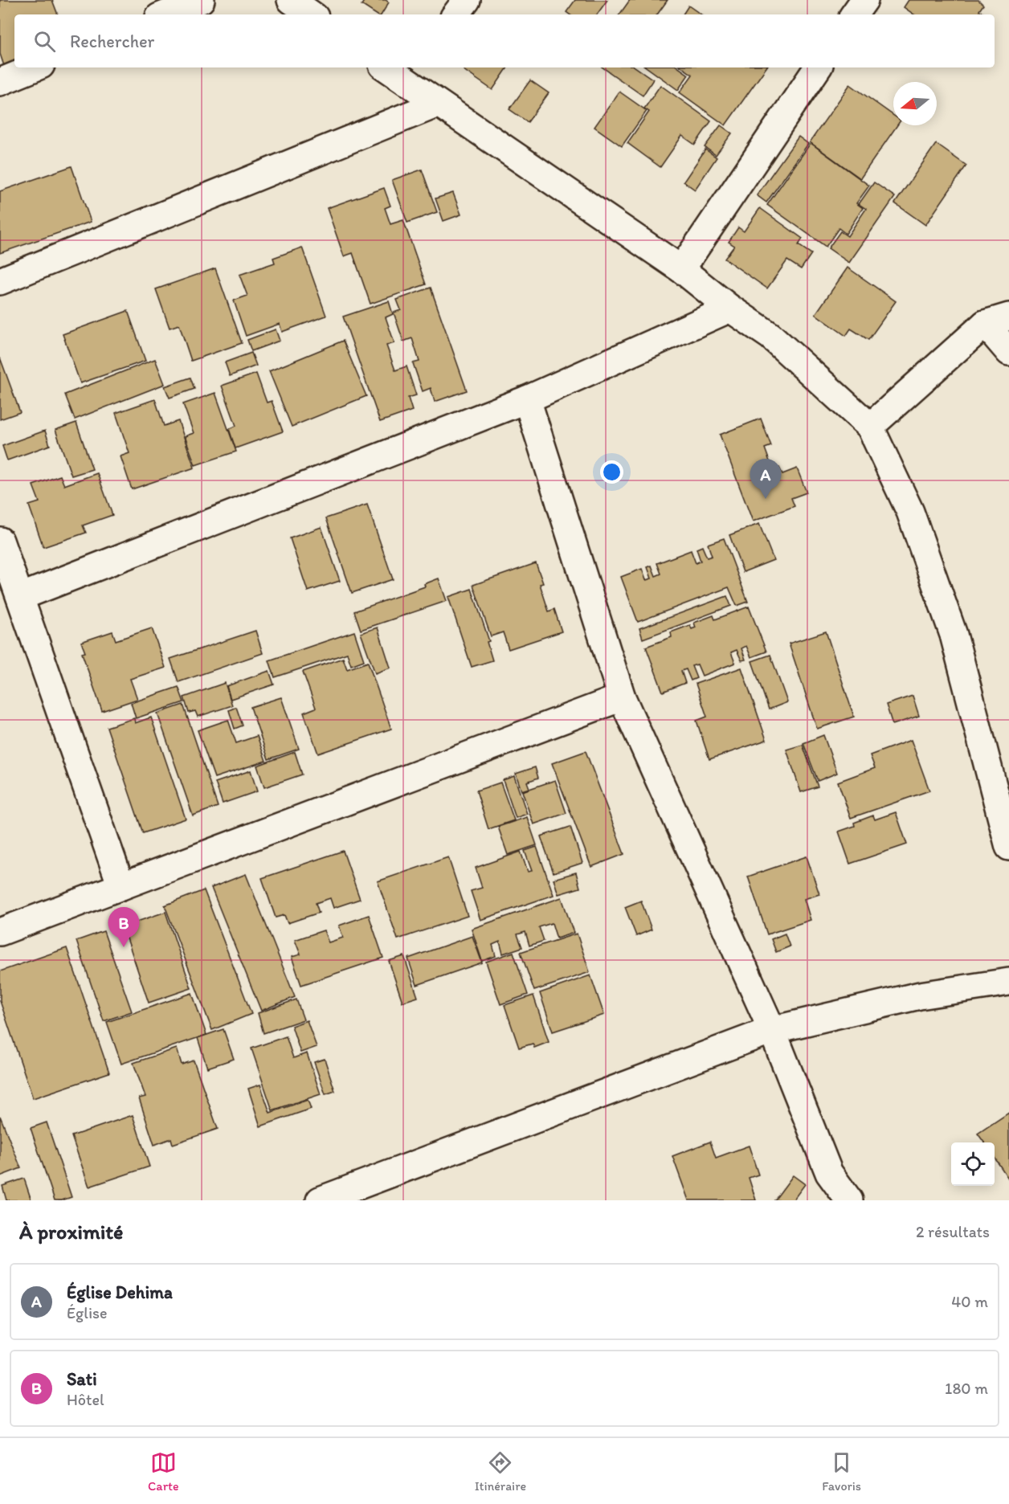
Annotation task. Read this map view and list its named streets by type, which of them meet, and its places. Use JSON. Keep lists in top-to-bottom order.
{
  "north": "left",
  "page": {
    "search": "Rechercher",
    "pins": ["A", "B"],
    "heading": ["À proximité", "2 résultats"],
    "list": [
      {
        "mark": "A",
        "name": "Église Dehima",
        "note": "Église",
        "value": "40 m"
      },
      {
        "mark": "B",
        "name": "Sati",
        "note": "Hôtel",
        "value": "180 m"
      }
    ],
    "nav": ["Carte", "Itinéraire", "Favoris"]
  }
}
